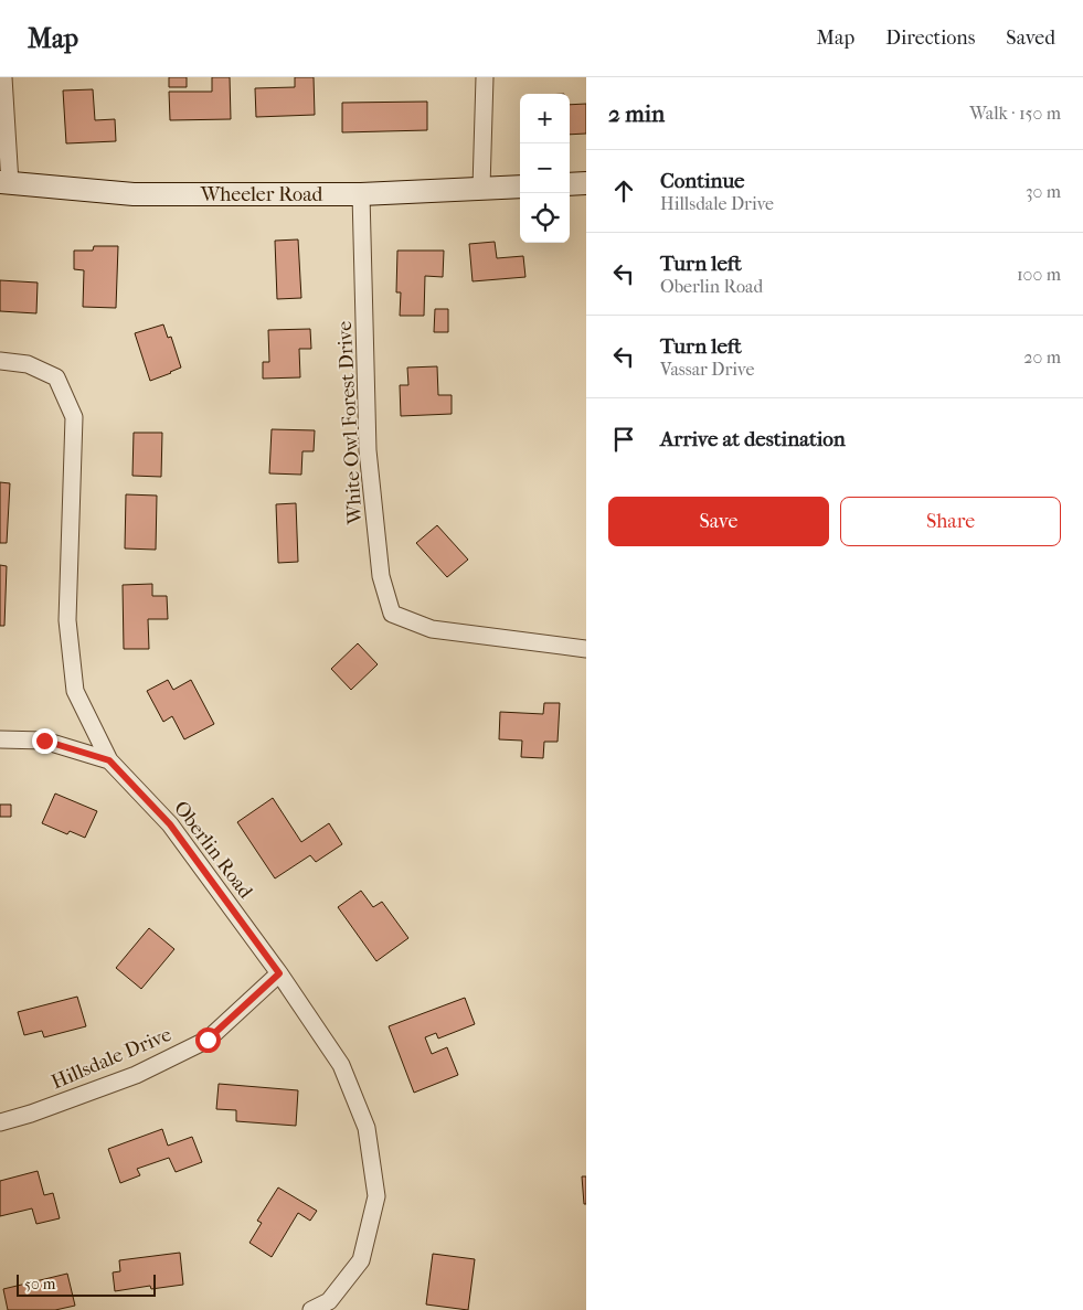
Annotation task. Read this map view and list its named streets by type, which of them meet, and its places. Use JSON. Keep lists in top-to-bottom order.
{
  "streets": {
    "street": [
      "Wheeler Road",
      "White Owl Forest Drive",
      "Oberlin Road",
      "Hillsdale Drive"
    ]
  },
  "crossings": [
    ["Wheeler Road", "White Owl Forest Drive"],
    ["Oberlin Road", "Hillsdale Drive"]
  ],
  "scale_bar": "50 m",
  "page": {
    "header": "Map",
    "nav": ["Map", "Directions", "Saved"],
    "heading": ["2 min", "Walk · 150 m"],
    "map_buttons": ["+", "−"],
    "list": [
      ["Continue", "Hillsdale Drive", "30 m"],
      ["Turn left", "Oberlin Road", "100 m"],
      ["Turn left", "Vassar Drive", "20 m"],
      "Arrive at destination"
    ],
    "buttons": ["Save", "Share"],
    "scale": "50 m"
  }
}
